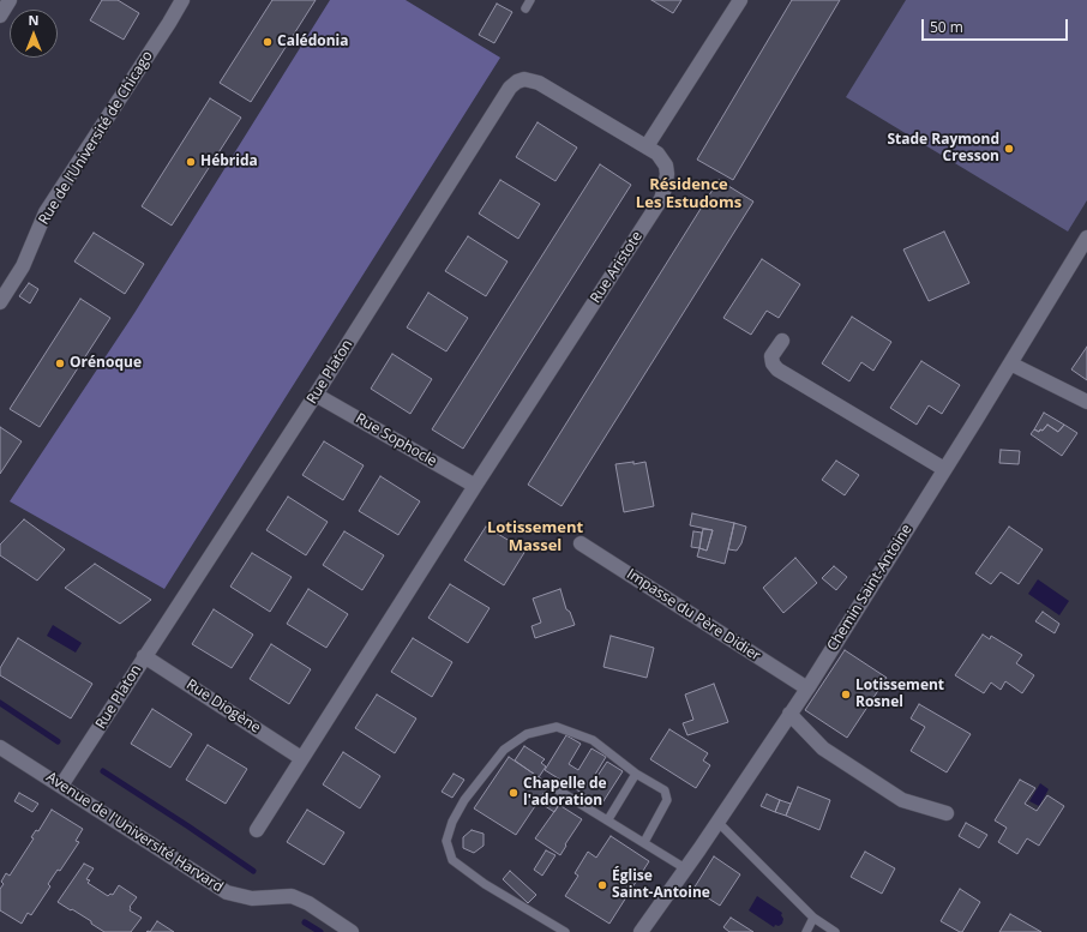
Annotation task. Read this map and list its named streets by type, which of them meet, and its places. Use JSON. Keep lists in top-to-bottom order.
{
  "streets": {
    "street": [
      "Rue de l’Université de Chicago",
      "Rue Aristote",
      "Rue Platon",
      "Rue Sophocle",
      "Chemin Saint-Antoine",
      "Impasse du Père Didier",
      "Rue Diogène",
      "Avenue de l'Université Harvard"
    ]
  },
  "crossings": [
    ["Rue Aristote", "Rue Platon"],
    ["Rue Aristote", "Rue Sophocle"],
    ["Rue Platon", "Rue Sophocle"],
    ["Rue Platon", "Rue Diogène"],
    ["Rue Platon", "Avenue de l'Université Harvard"],
    ["Chemin Saint-Antoine", "Impasse du Père Didier"]
  ],
  "districts": ["Résidence Les Estudoms", "Lotissement Massel"],
  "places": [
    "Calédonia",
    "Stade Raymond Cresson",
    "Hébrida",
    "Orénoque",
    "Lotissement Rosnel",
    "Chapelle de l'adoration",
    "Église Saint-Antoine"
  ],
  "scale_bar": "50 m",
  "north": "top"
}
